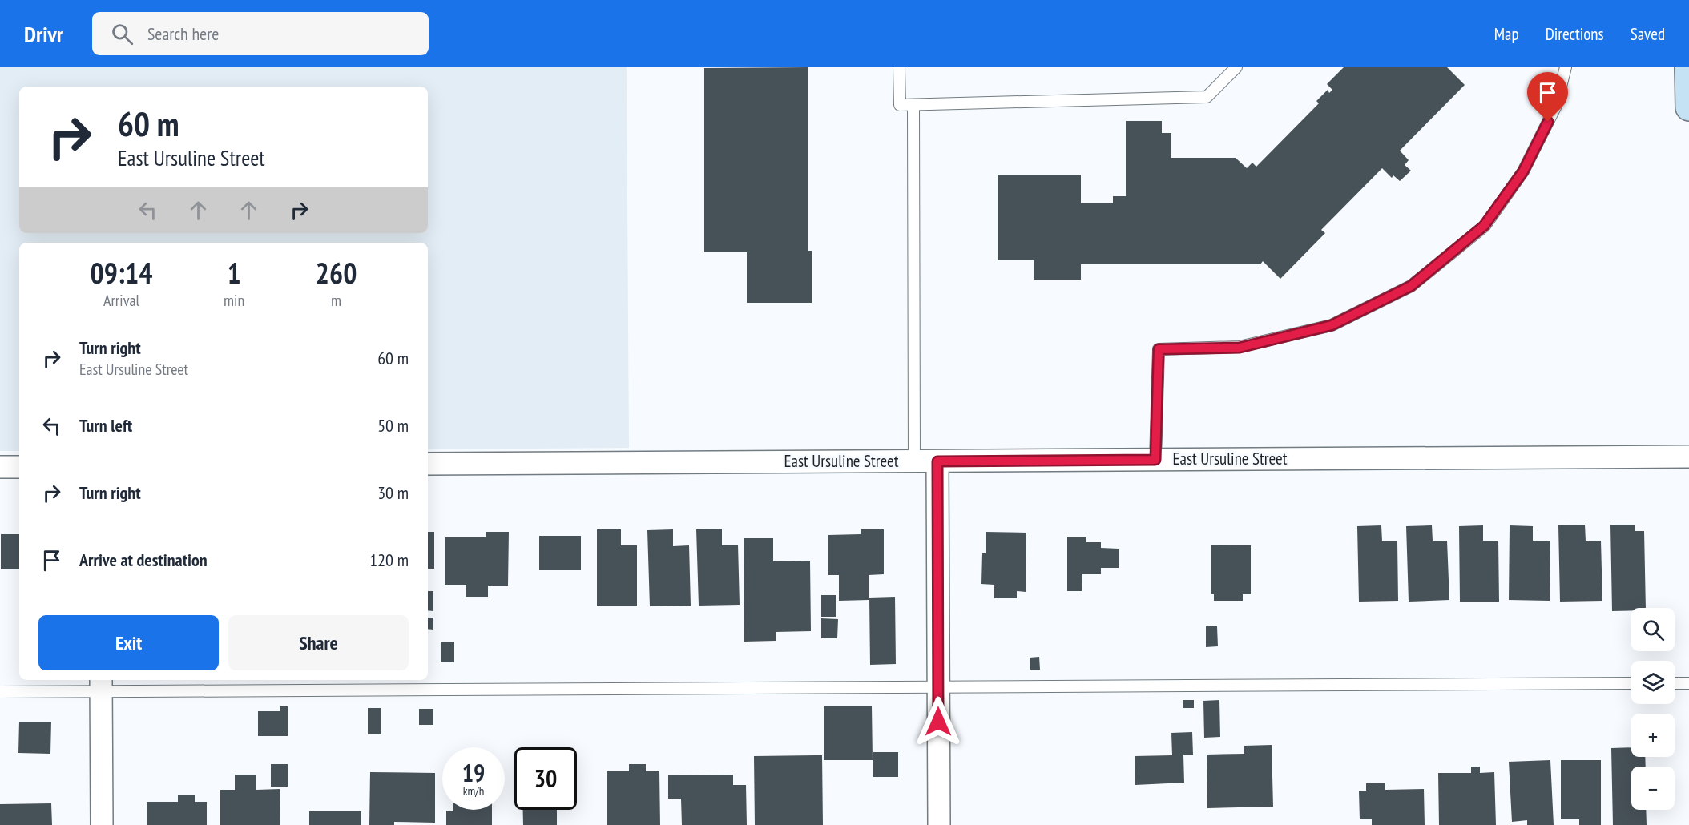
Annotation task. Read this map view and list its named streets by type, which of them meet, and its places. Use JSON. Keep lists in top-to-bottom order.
{
  "streets": {
    "street": ["East Ursuline Street"]
  },
  "page": {
    "header": "Drivr",
    "search": "Search here",
    "nav": ["Map", "Directions", "Saved"],
    "turn": ["60 m", "East Ursuline Street"],
    "eta": [
      "09:14",
      "Arrival",
      "1",
      "min",
      "260",
      "m"
    ],
    "list": [
      {
        "name": "Turn right",
        "note": "East Ursuline Street",
        "value": "60 m"
      },
      {
        "name": "Turn left",
        "value": "50 m"
      },
      {
        "name": "Turn right",
        "value": "30 m"
      },
      {
        "name": "Arrive at destination",
        "value": "120 m"
      }
    ],
    "buttons": ["Exit", "Share"],
    "map_buttons": ["+", "−"],
    "speed": "19 km/h",
    "limit": "30"
  }
}
